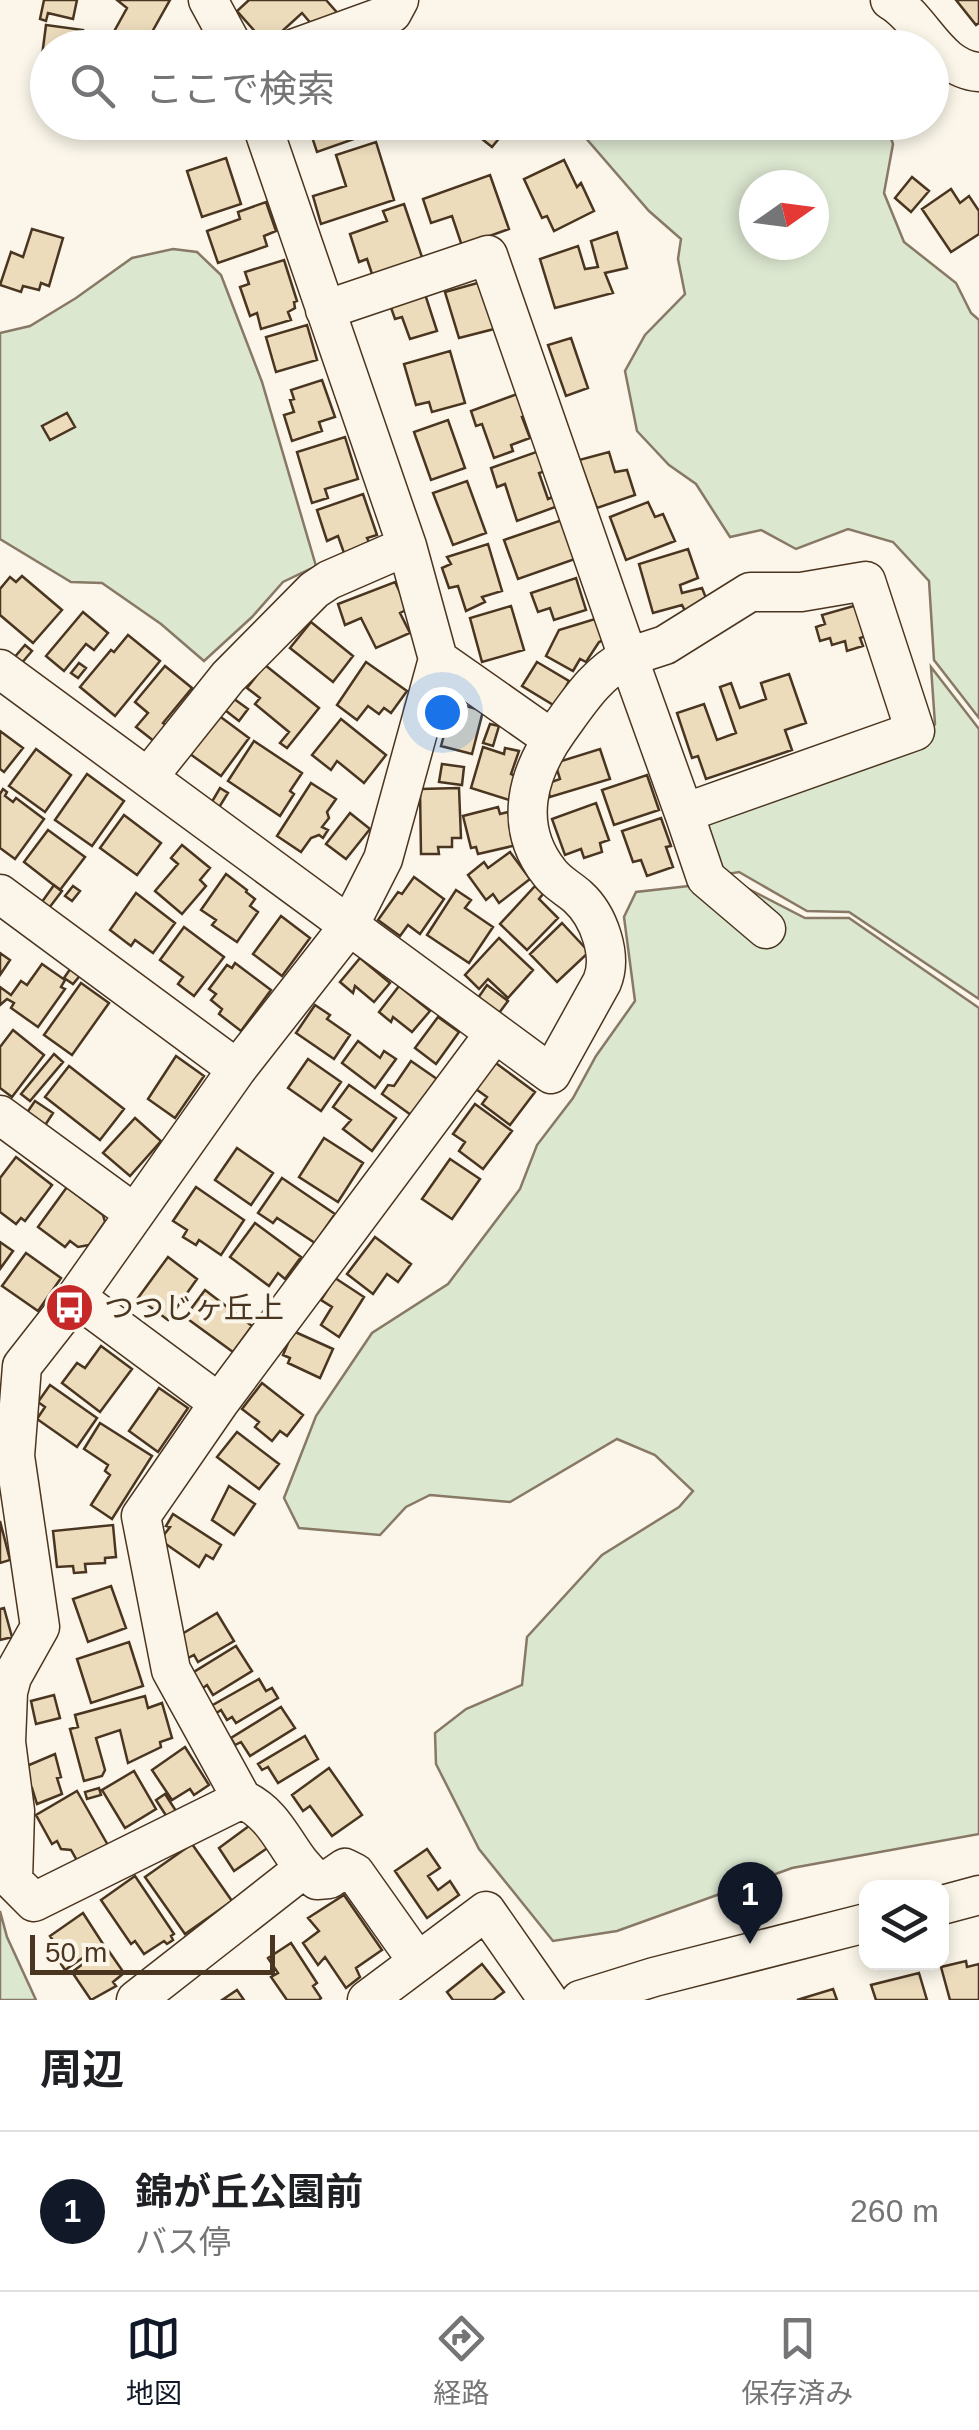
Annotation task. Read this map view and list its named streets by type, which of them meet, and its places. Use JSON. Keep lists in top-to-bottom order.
{
  "places": {
    "bus stop": ["つつじヶ丘上"]
  },
  "scale_bar": "50 m",
  "north": "right",
  "page": {
    "search": "ここで検索",
    "pins": "1",
    "scale": "50 m",
    "heading": "周辺",
    "list": [
      {
        "mark": "1",
        "name": "錦が丘公園前",
        "note": "バス停",
        "value": "260 m"
      }
    ],
    "nav": ["地図", "経路", "保存済み"]
  }
}
